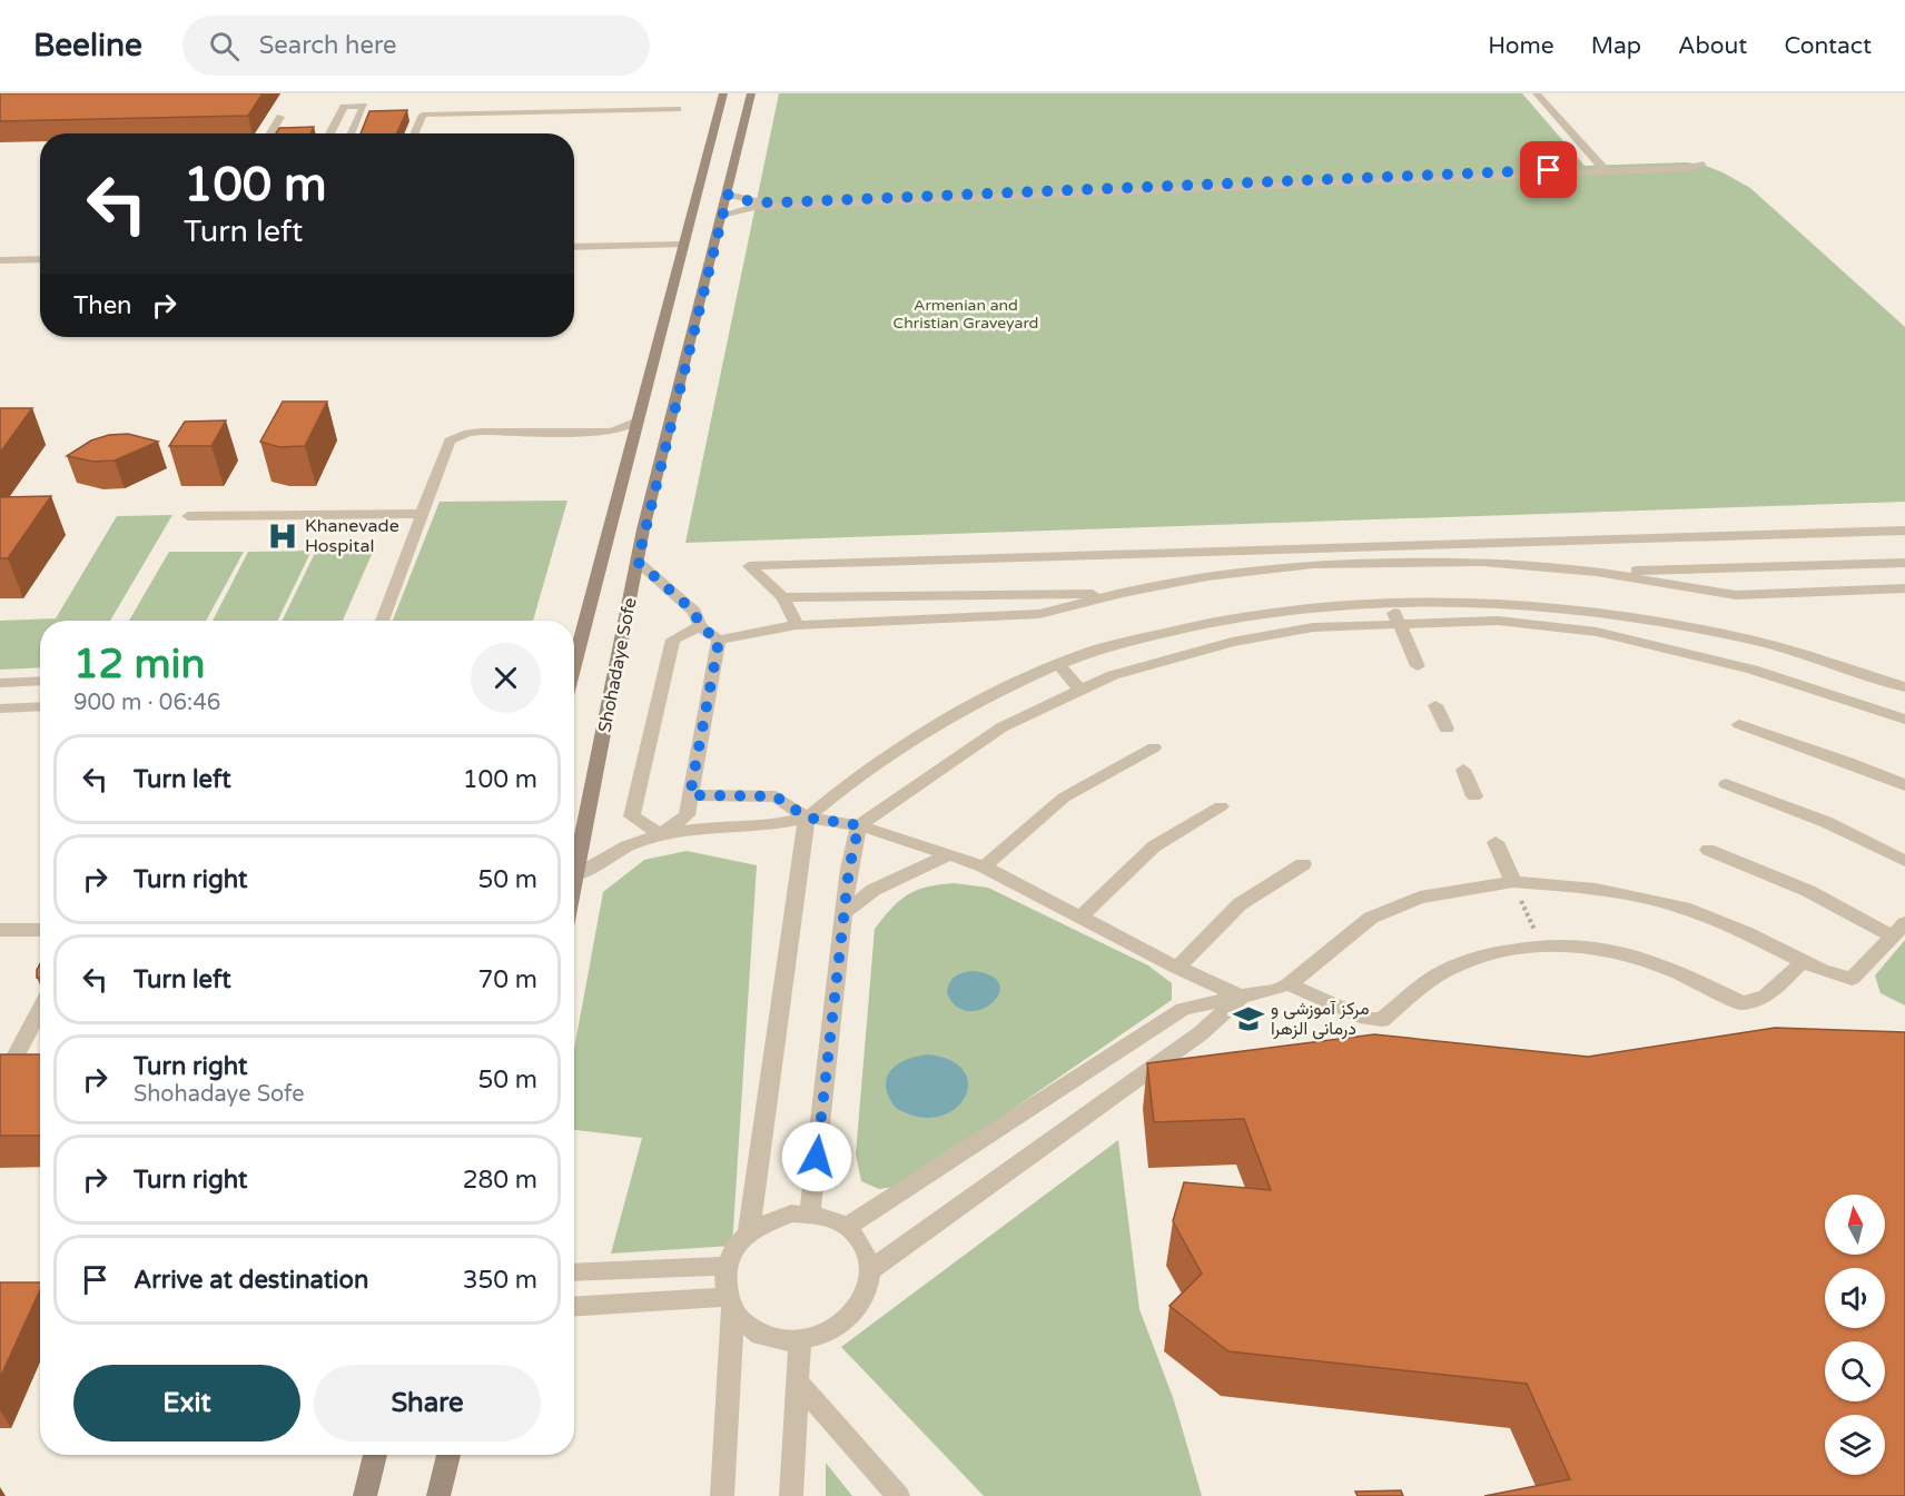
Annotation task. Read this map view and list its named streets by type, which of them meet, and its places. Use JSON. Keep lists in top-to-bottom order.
{
  "streets": {
    "main road": ["Shohadaye Sofe"]
  },
  "parks": ["Armenian and Christian Graveyard"],
  "places": {
    "hospital": ["Khanevade Hospital"],
    "school or university": ["مرکز آموزشی و درمانی الزهرا"]
  },
  "north": "top",
  "page": {
    "header": "Beeline",
    "search": "Search here",
    "nav": [
      "Home",
      "Map",
      "About",
      "Contact"
    ],
    "turn": ["100 m", "Turn left"],
    "then": "Then",
    "heading": ["12 min", "900 m · 06:46"],
    "list": [
      {
        "name": "Turn left",
        "value": "100 m"
      },
      {
        "name": "Turn right",
        "value": "50 m"
      },
      {
        "name": "Turn left",
        "value": "70 m"
      },
      {
        "name": "Turn right",
        "note": "Shohadaye Sofe",
        "value": "50 m"
      },
      {
        "name": "Turn right",
        "value": "280 m"
      },
      {
        "name": "Arrive at destination",
        "value": "350 m"
      }
    ],
    "buttons": ["Exit", "Share"]
  }
}
